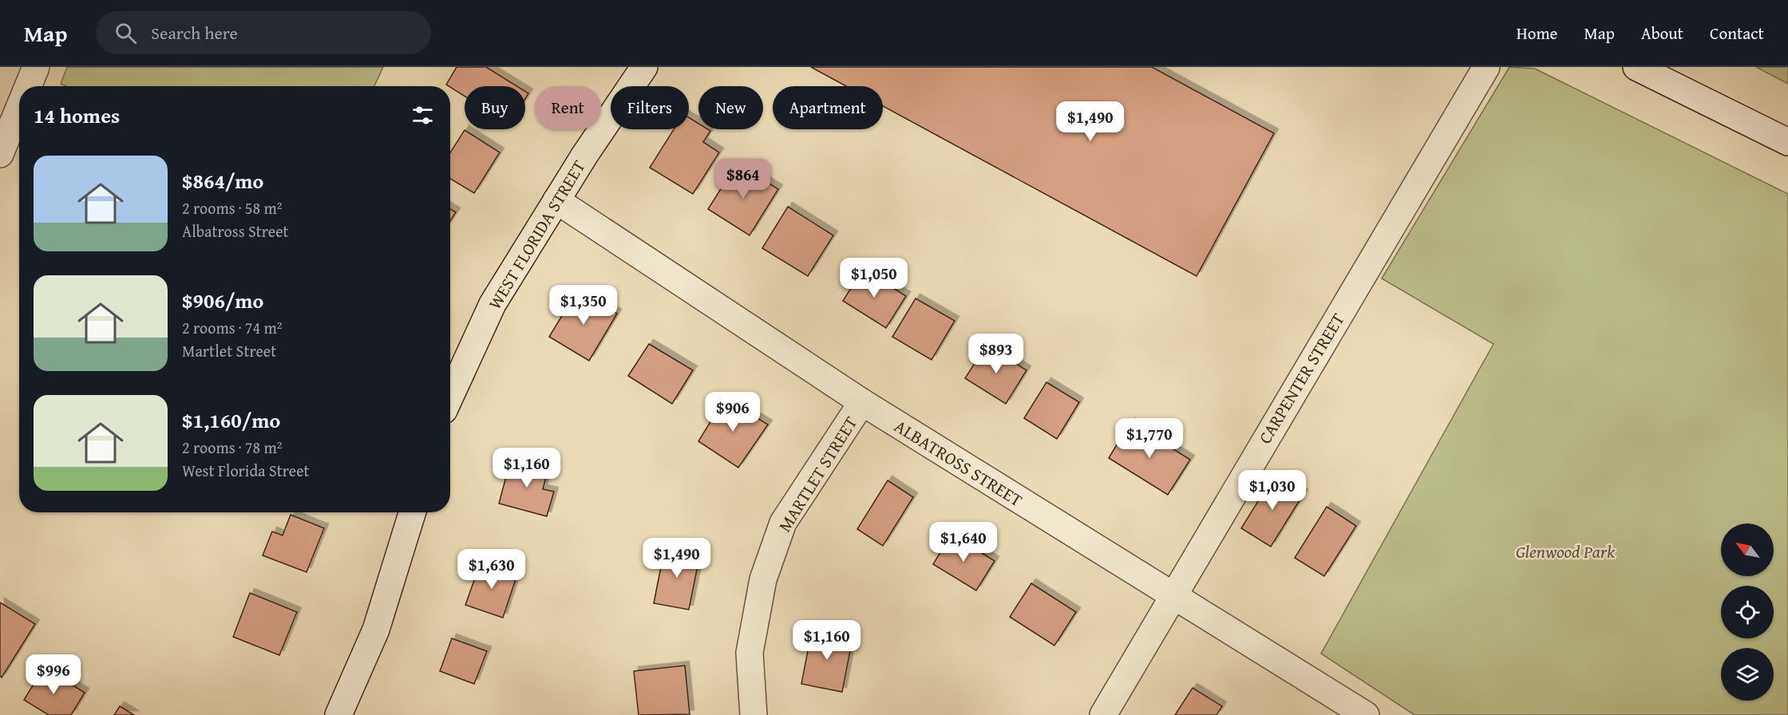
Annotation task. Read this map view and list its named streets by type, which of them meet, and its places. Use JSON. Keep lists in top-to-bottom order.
{
  "streets": {
    "street": [
      "WEST FLORIDA STREET",
      "CARPENTER STREET",
      "ALBATROSS STREET",
      "MARTLET STREET"
    ]
  },
  "crossings": [
    ["WEST FLORIDA STREET", "ALBATROSS STREET"],
    ["CARPENTER STREET", "ALBATROSS STREET"],
    ["ALBATROSS STREET", "MARTLET STREET"]
  ],
  "parks": ["Glenwood Park"],
  "north": "top left",
  "page": {
    "header": "Map",
    "search": "Search here",
    "nav": [
      "Home",
      "Map",
      "About",
      "Contact"
    ],
    "chip": [
      "Buy",
      "Rent",
      "Filters",
      "New",
      "Apartment"
    ],
    "heading": "14 homes",
    "price": [
      "$1,490",
      "$864",
      "$1,050",
      "$1,350",
      "$893",
      "$906",
      "$1,770",
      "$1,160",
      "$1,030",
      "$1,640",
      "$1,490",
      "$1,630",
      "$1,160",
      "$996"
    ],
    "list": [
      {
        "name": "$864/mo",
        "note": "2 rooms · 58 m² · Albatross Street"
      },
      {
        "name": "$906/mo",
        "note": "2 rooms · 74 m² · Martlet Street"
      },
      {
        "name": "$1,160/mo",
        "note": "2 rooms · 78 m² · West Florida Street"
      }
    ]
  }
}
